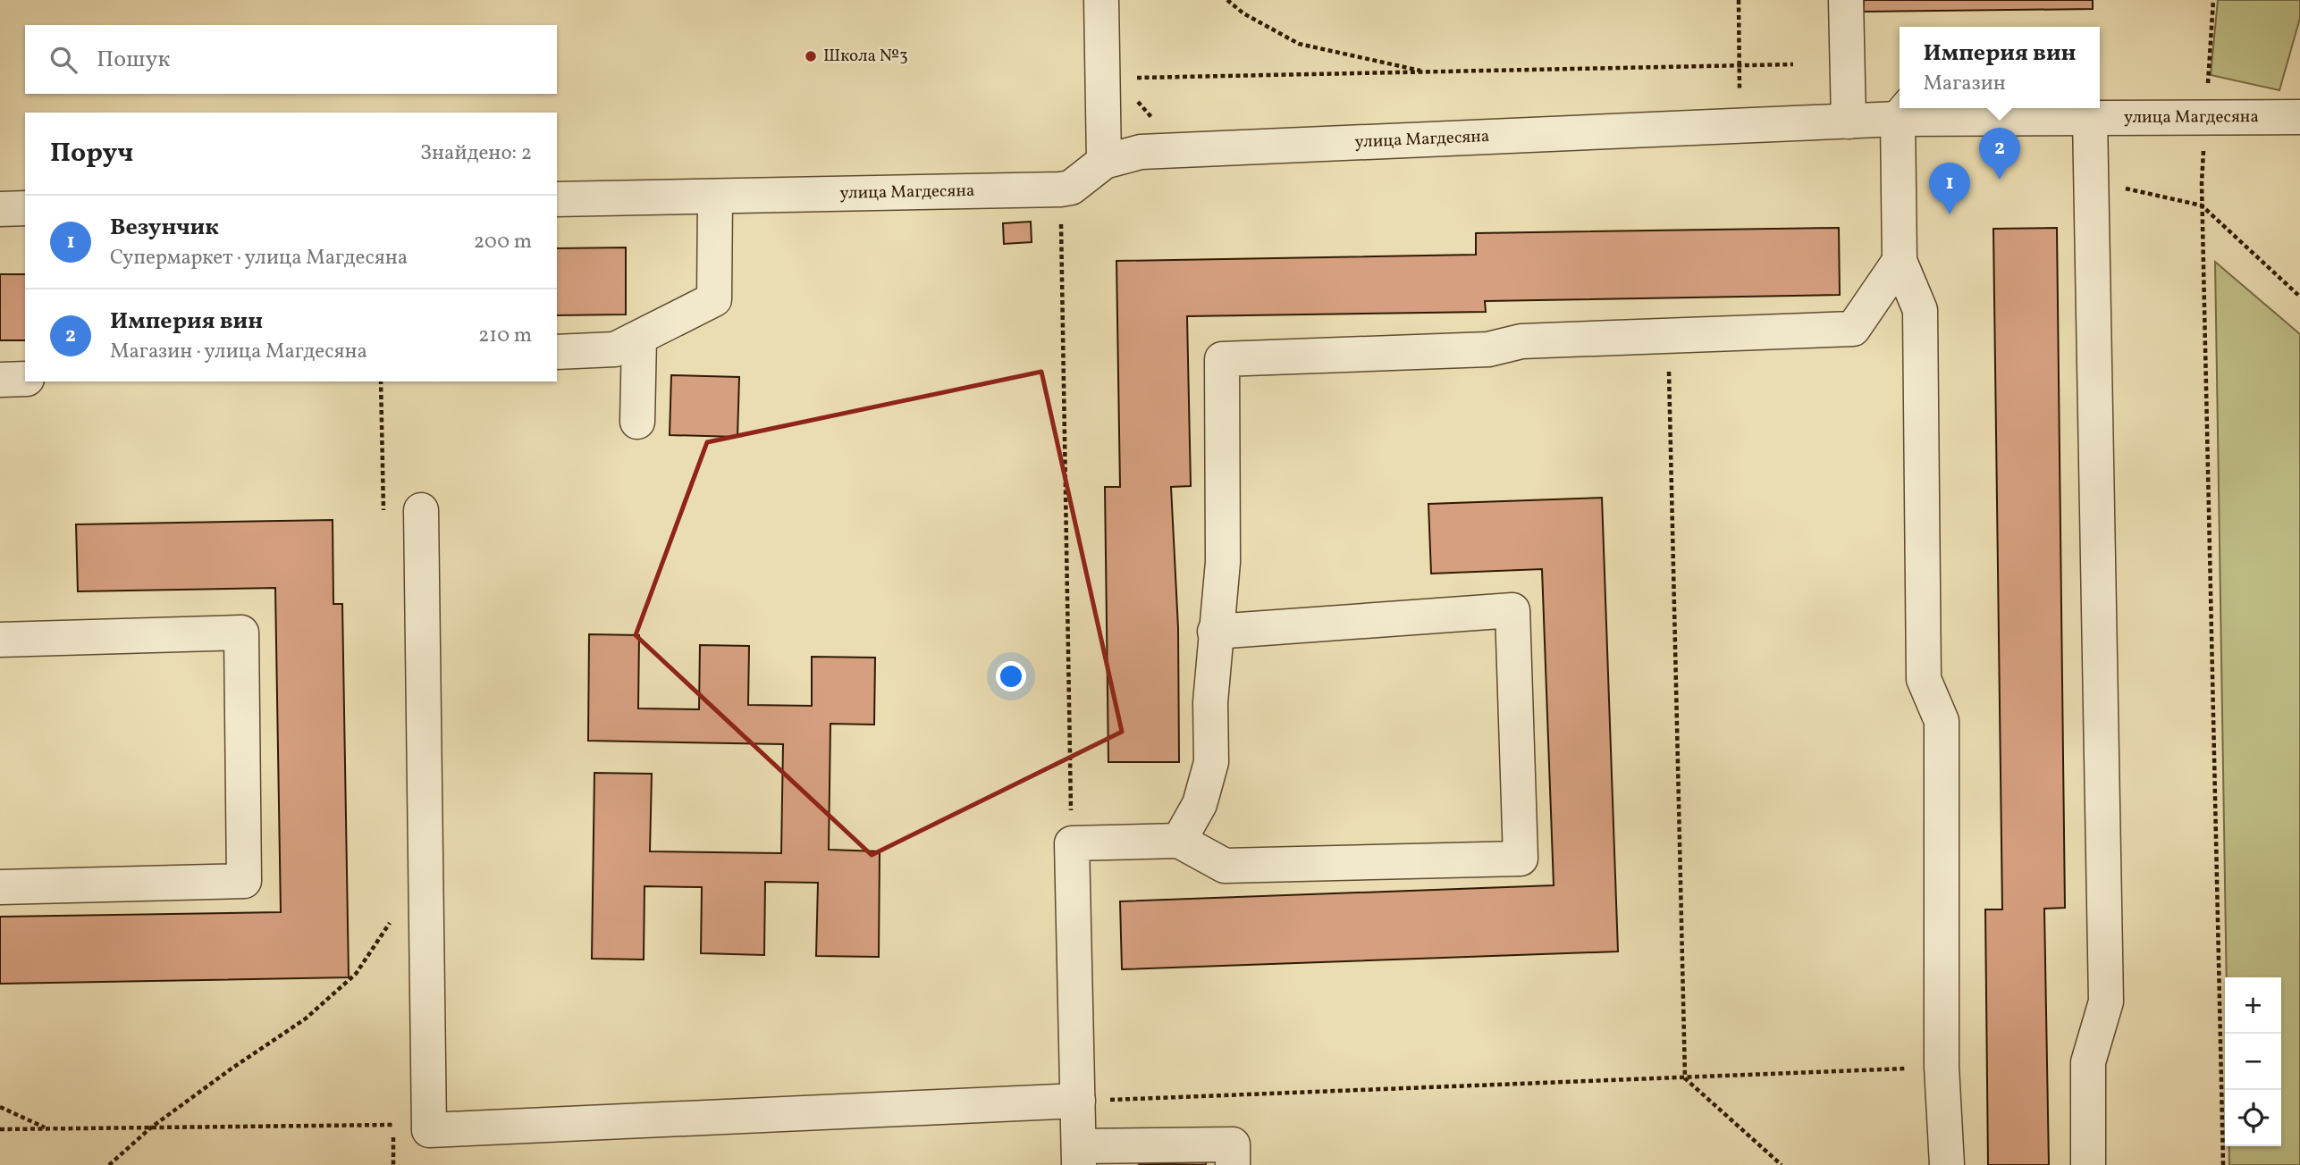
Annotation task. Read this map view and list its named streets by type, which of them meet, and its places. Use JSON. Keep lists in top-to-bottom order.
{
  "streets": {
    "street": ["улица Магдесяна"]
  },
  "places": ["Школа №3"],
  "page": {
    "search": "Пошук",
    "popup": ["Империя вин", "Магазин"],
    "heading": ["Поруч", "Знайдено: 2"],
    "pins": ["2", "1"],
    "list": [
      {
        "mark": "1",
        "name": "Везунчик",
        "note": "Супермаркет · улица Магдесяна",
        "value": "200 m"
      },
      {
        "mark": "2",
        "name": "Империя вин",
        "note": "Магазин · улица Магдесяна",
        "value": "210 m"
      }
    ],
    "map_buttons": ["+", "−"]
  }
}
